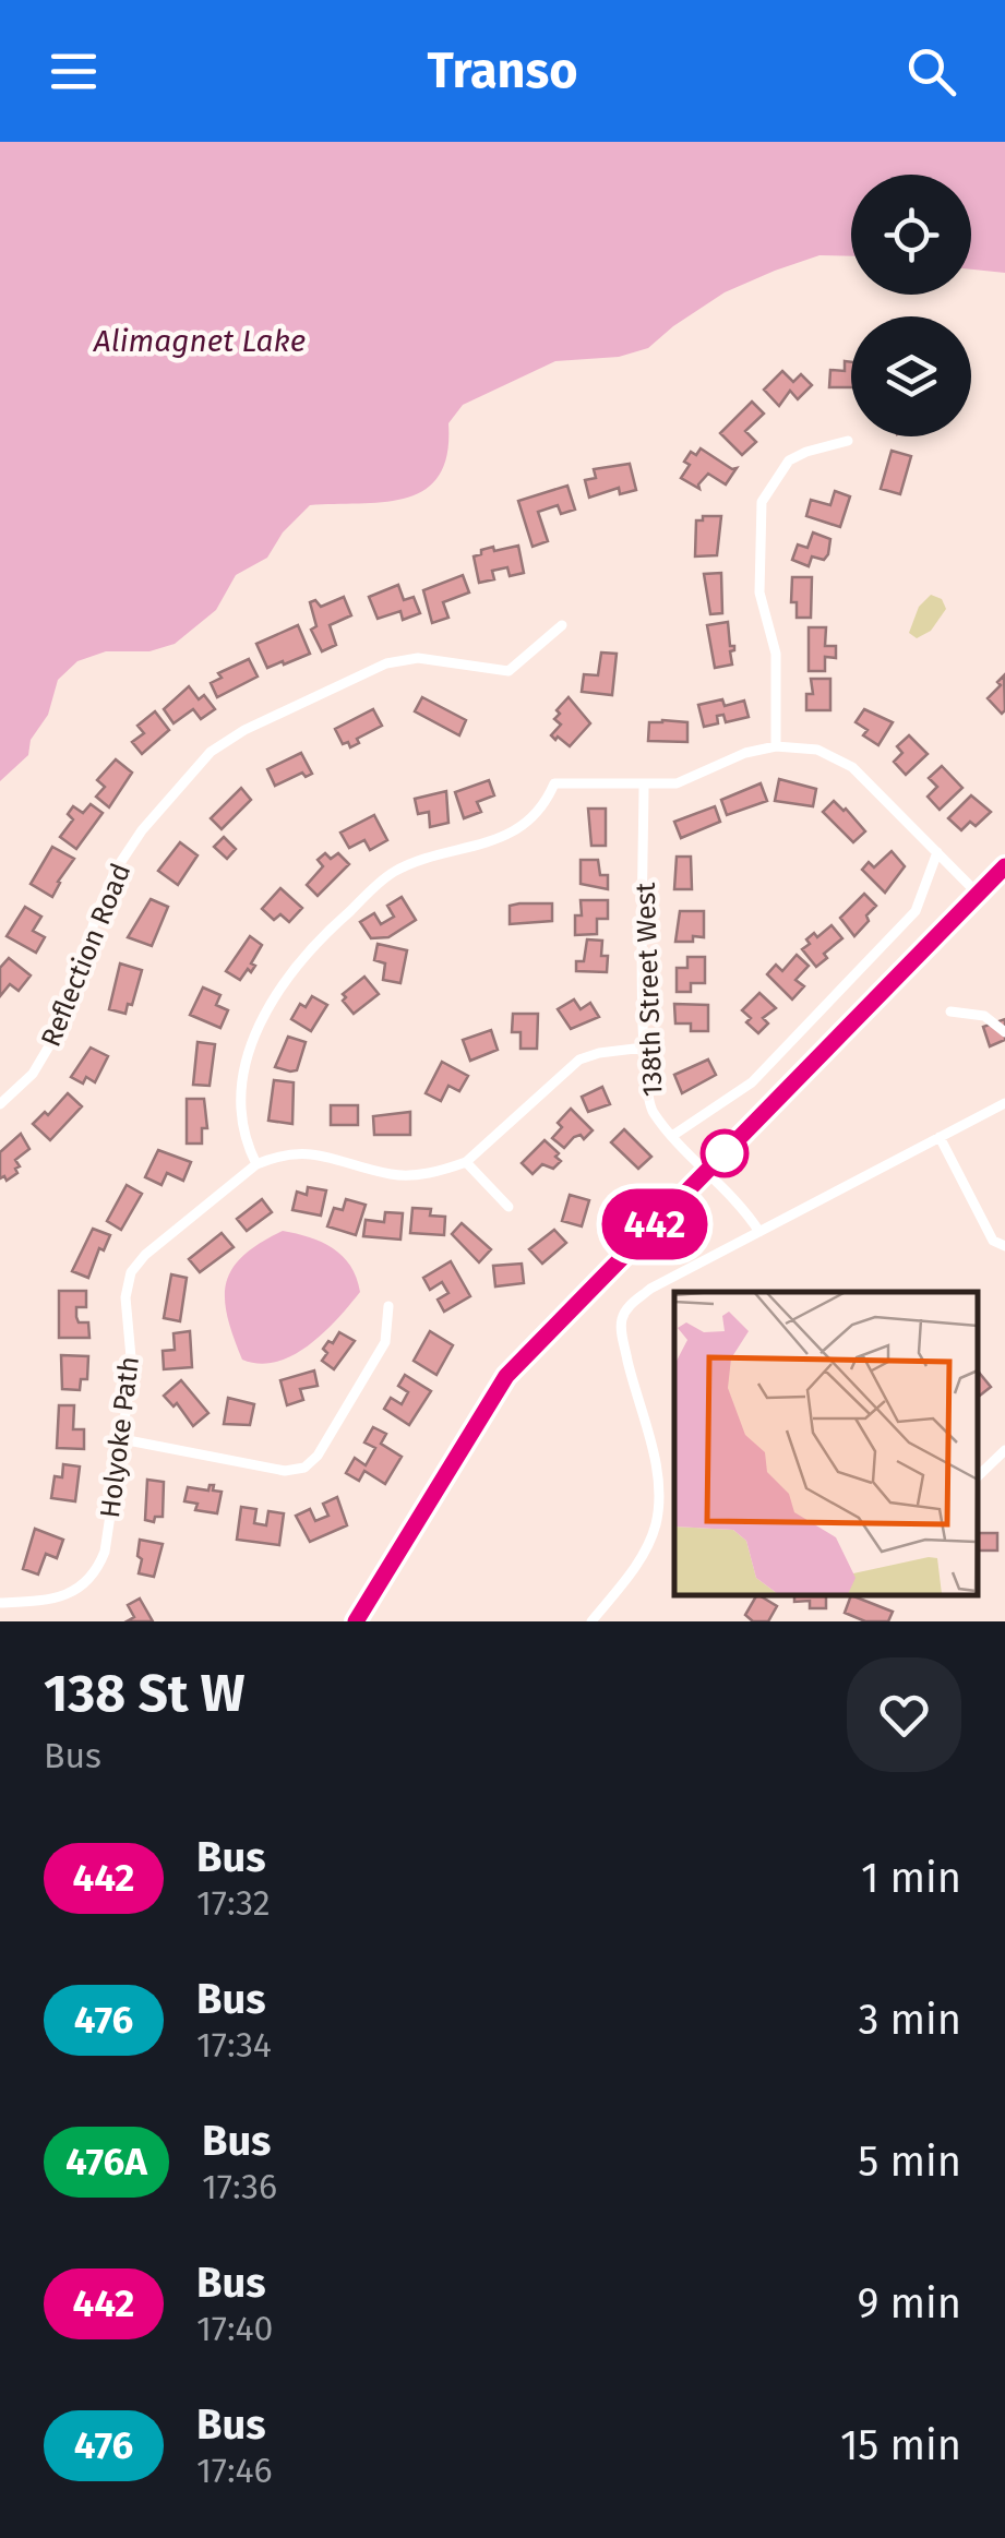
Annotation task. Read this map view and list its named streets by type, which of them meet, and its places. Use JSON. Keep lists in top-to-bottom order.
{
  "streets": {
    "street": ["Reflection Road", "138th Street West", "Holyoke Path"]
  },
  "water": ["Alimagnet Lake"],
  "lines": ["bus line 442"],
  "page": {
    "header": "Transo",
    "on_map": "442",
    "heading": ["138 St W", "Bus"],
    "list": [
      {
        "mark": "442",
        "name": "Bus",
        "note": "17:32",
        "value": "1 min"
      },
      {
        "mark": "476",
        "name": "Bus",
        "note": "17:34",
        "value": "3 min"
      },
      {
        "mark": "476A",
        "name": "Bus",
        "note": "17:36",
        "value": "5 min"
      },
      {
        "mark": "442",
        "name": "Bus",
        "note": "17:40",
        "value": "9 min"
      },
      {
        "mark": "476",
        "name": "Bus",
        "note": "17:46",
        "value": "15 min"
      }
    ]
  }
}
